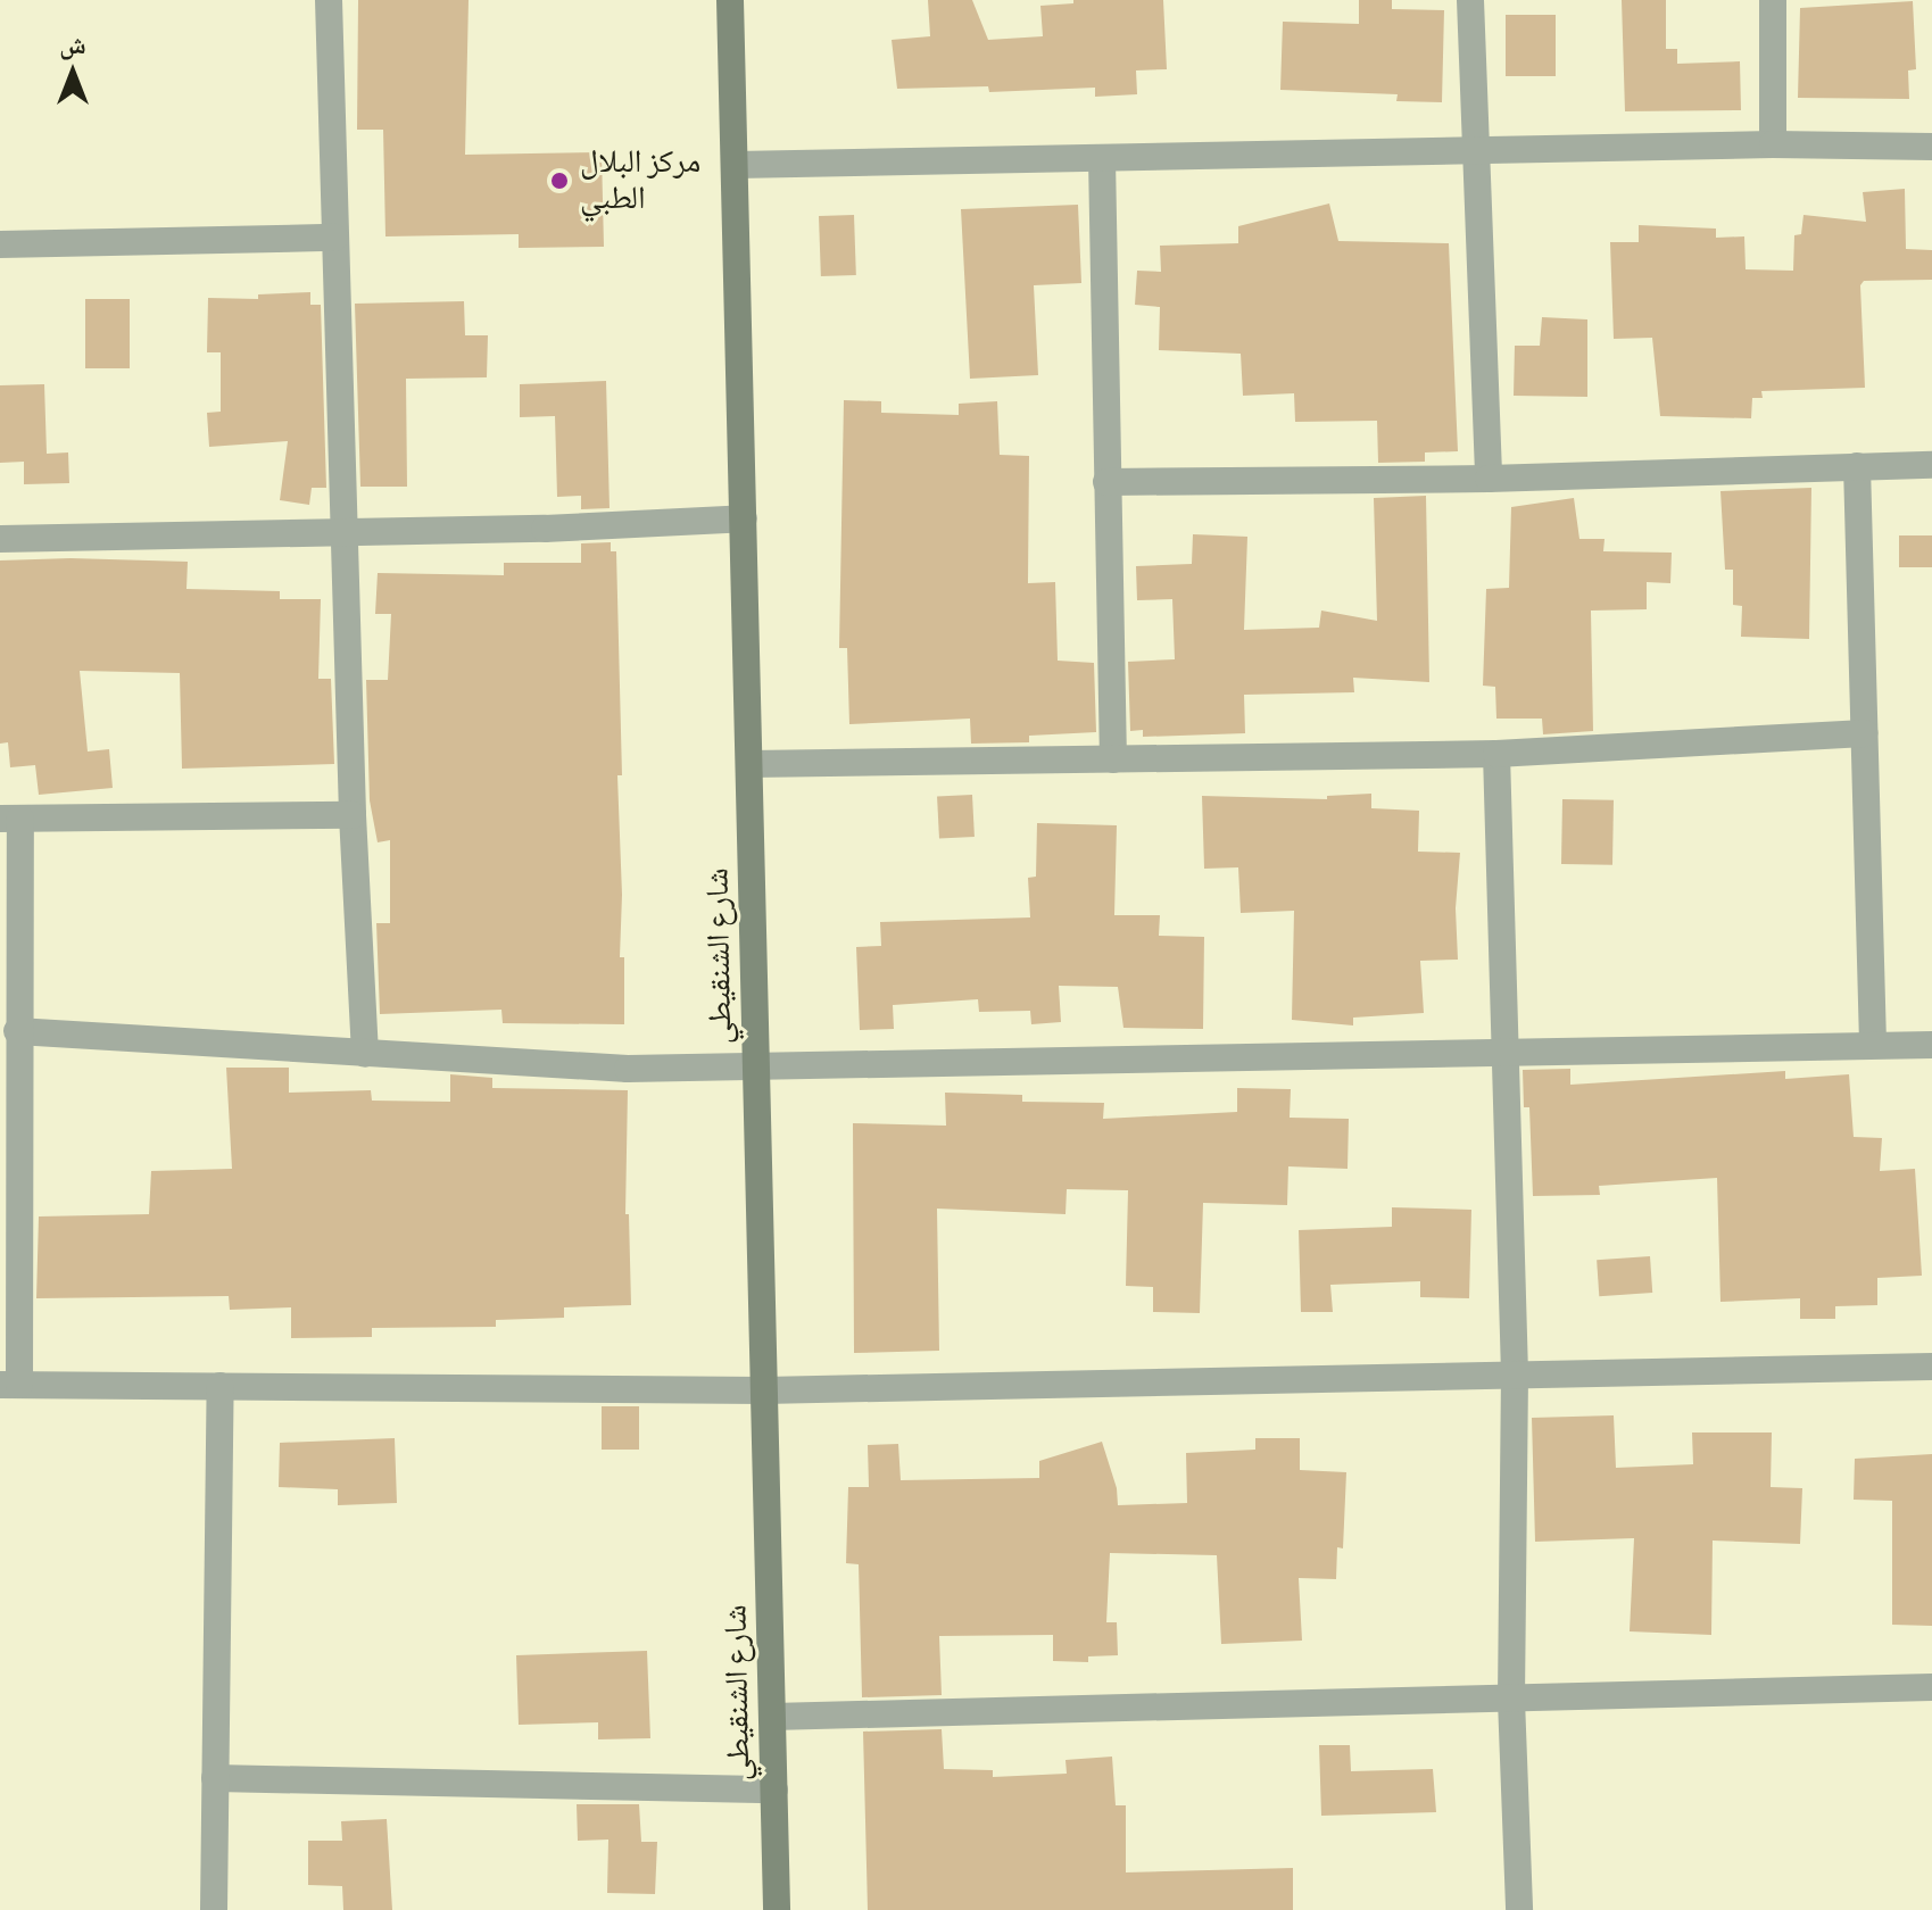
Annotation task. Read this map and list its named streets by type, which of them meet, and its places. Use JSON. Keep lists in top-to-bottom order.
{
  "streets": {
    "street": ["شارع الشنقيطي"]
  },
  "places": ["مركز البلال الطبي"],
  "north": "top"
}
